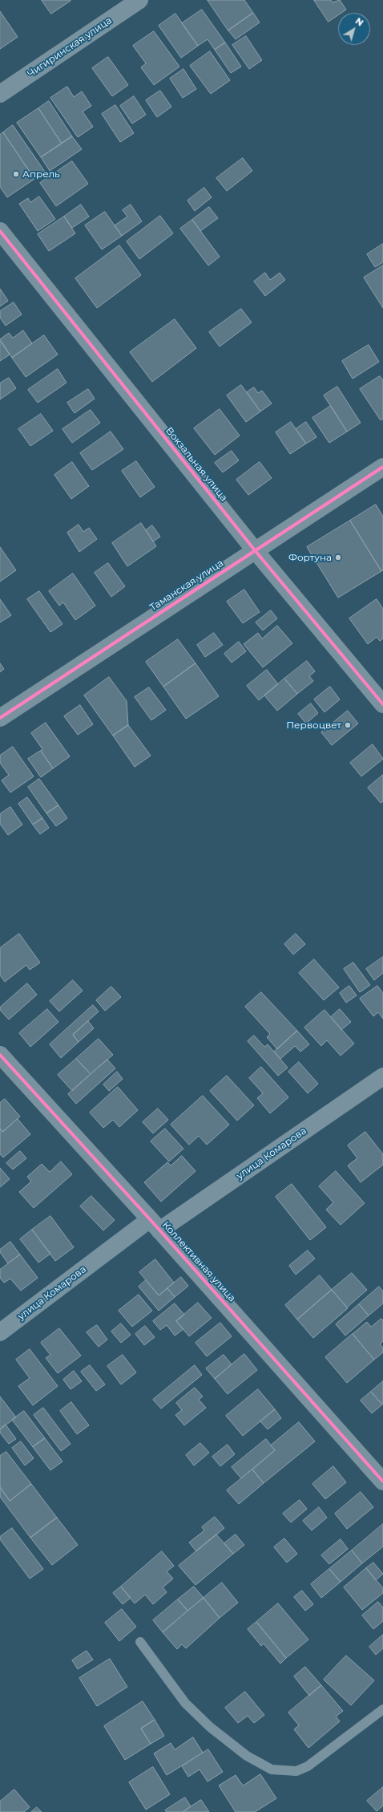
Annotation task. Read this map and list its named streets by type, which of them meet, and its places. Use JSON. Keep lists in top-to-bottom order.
{
  "streets": {
    "street": [
      "Чигиринская улица",
      "Вокзальная улица",
      "Таманская улица",
      "улица Комарова",
      "Коллективная улица"
    ]
  },
  "crossings": [
    ["Вокзальная улица", "Таманская улица"],
    ["улица Комарова", "Коллективная улица"]
  ],
  "places": ["Апрель", "Фортуна", "Первоцвет"],
  "north": "top right"
}
